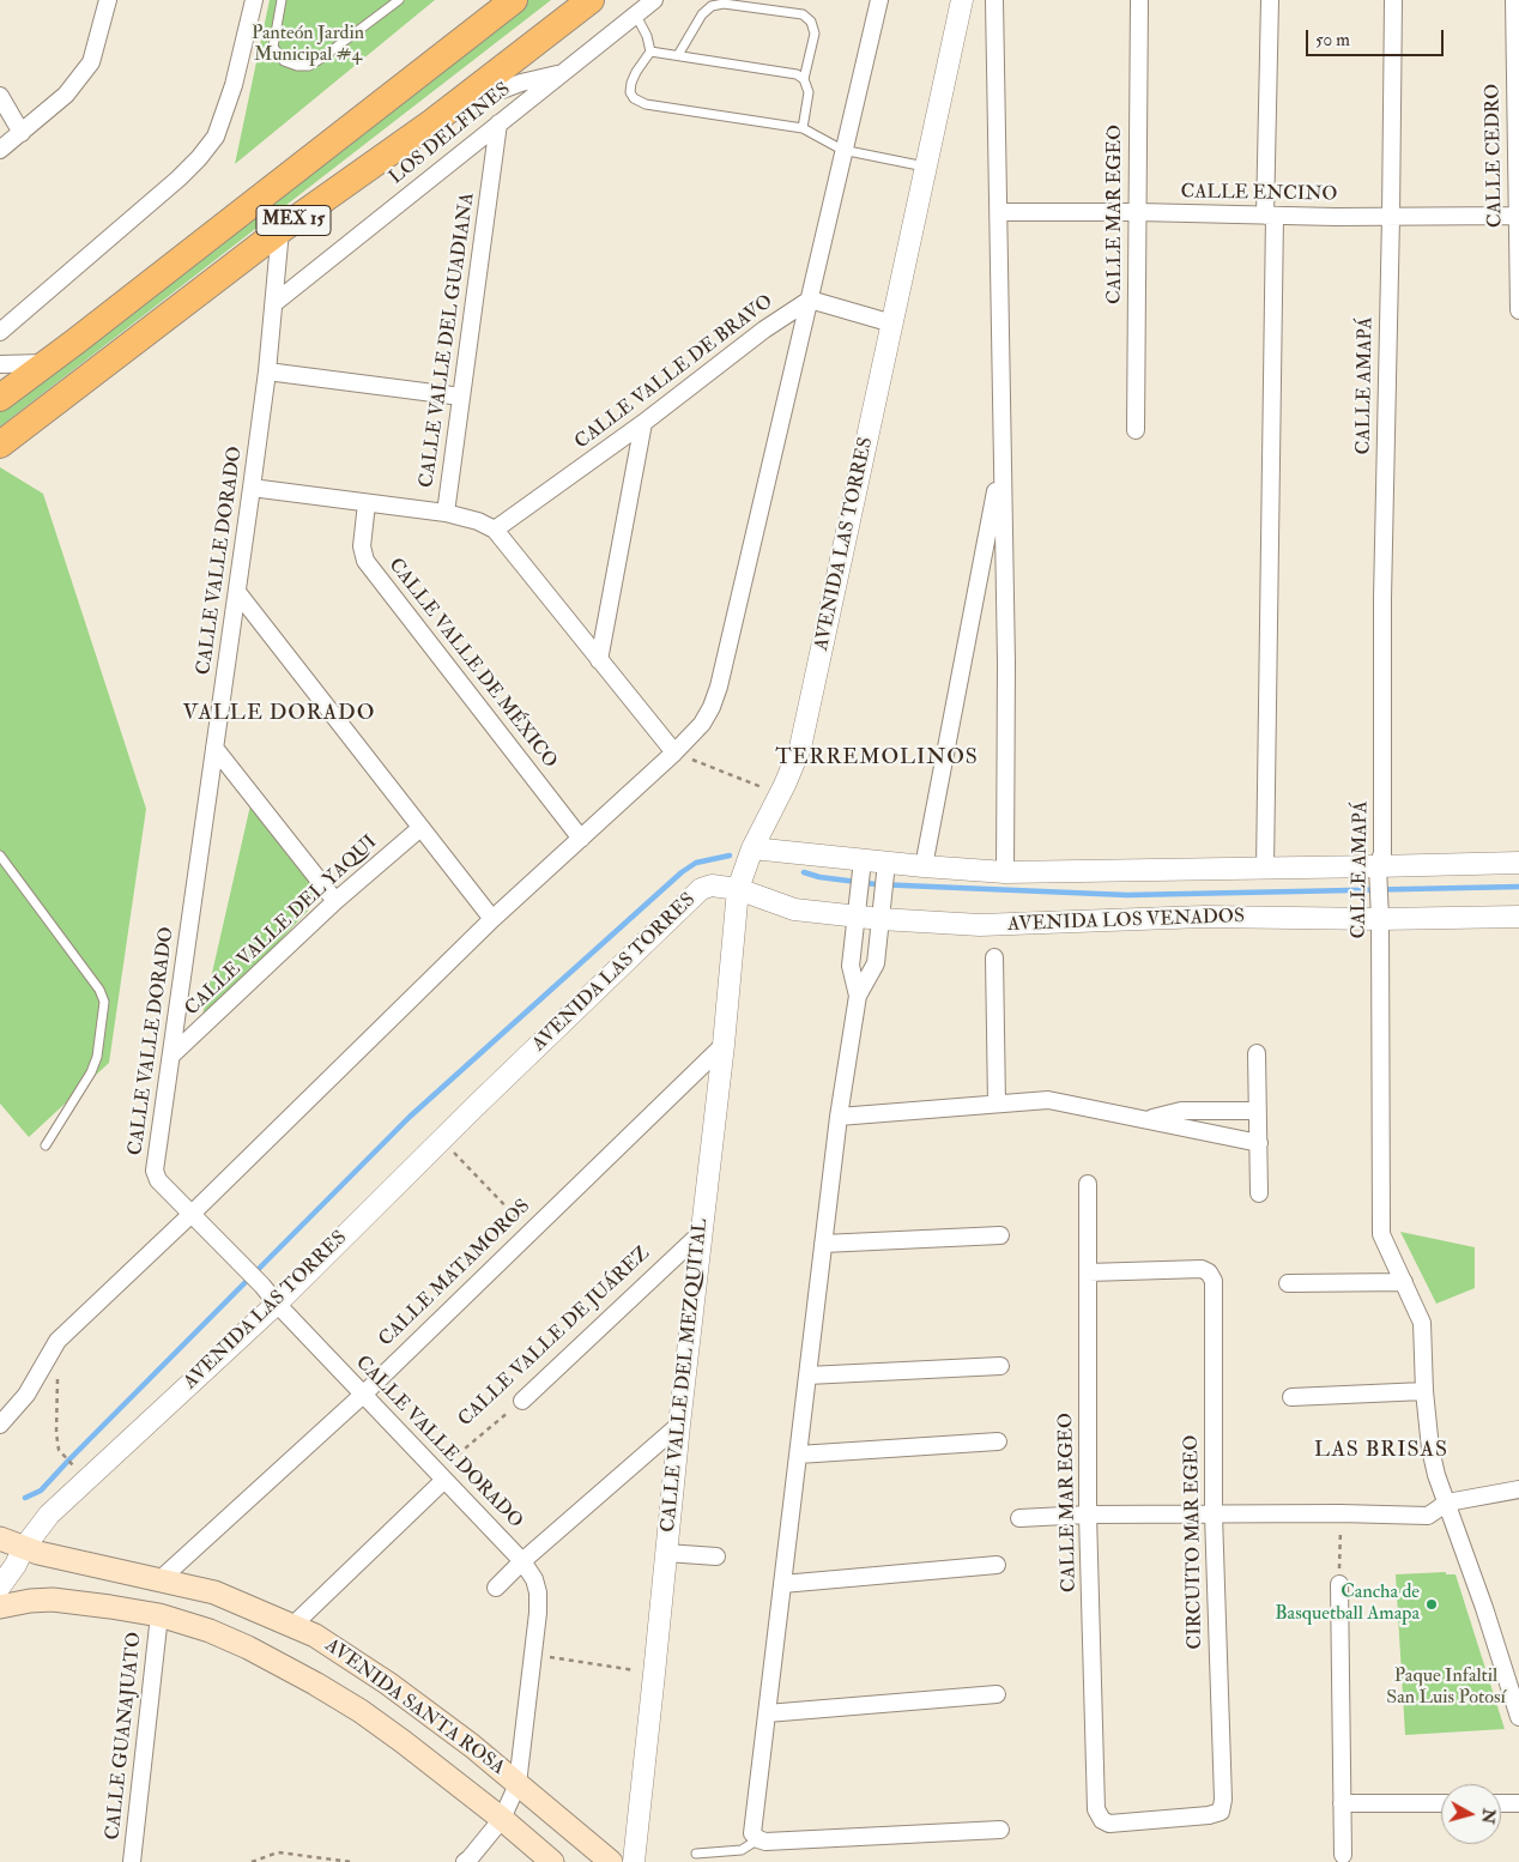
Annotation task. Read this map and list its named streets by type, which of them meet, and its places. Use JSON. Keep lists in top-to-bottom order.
{
  "streets": {
    "highway": ["MEX 15"],
    "main road": ["AVENIDA SANTA ROSA"],
    "street": [
      "LOS DELFINES",
      "CALLE CEDRO",
      "CALLE ENCINO",
      "CALLE MAR EGEO",
      "CALLE VALLE DEL GUADIANA",
      "CALLE VALLE DE BRAVO",
      "CALLE AMAPÁ",
      "AVENIDA LAS TORRES",
      "CALLE VALLE DORADO",
      "CALLE VALLE DE MÉXICO",
      "AVENIDA LOS VENADOS",
      "CALLE VALLE DEL YAQUI",
      "CALLE MATAMOROS",
      "CALLE VALLE DE JUÁREZ",
      "CALLE VALLE DEL MEZQUITAL",
      "CIRCUITO MAR EGEO",
      "CALLE GUANAJUATO"
    ]
  },
  "crossings": [
    ["LOS DELFINES", "CALLE VALLE DEL GUADIANA"],
    ["LOS DELFINES", "CALLE VALLE DORADO"],
    ["CALLE CEDRO", "CALLE ENCINO"],
    ["CALLE ENCINO", "CALLE MAR EGEO"],
    ["CALLE ENCINO", "CALLE AMAPÁ"],
    ["CALLE MAR EGEO", "CIRCUITO MAR EGEO"],
    ["MEX 15", "CALLE VALLE DORADO"],
    ["CALLE VALLE DEL GUADIANA", "CALLE VALLE DE BRAVO"],
    ["CALLE AMAPÁ", "AVENIDA LOS VENADOS"],
    ["AVENIDA LAS TORRES", "CALLE VALLE DORADO"],
    ["AVENIDA LAS TORRES", "AVENIDA LOS VENADOS"],
    ["AVENIDA LAS TORRES", "CALLE VALLE DEL MEZQUITAL"],
    ["AVENIDA LAS TORRES", "AVENIDA SANTA ROSA"],
    ["CALLE VALLE DORADO", "CALLE VALLE DEL YAQUI"],
    ["CALLE VALLE DORADO", "CALLE MATAMOROS"],
    ["CALLE VALLE DORADO", "CALLE VALLE DE JUÁREZ"],
    ["CALLE VALLE DORADO", "AVENIDA SANTA ROSA"],
    ["AVENIDA LOS VENADOS", "CALLE VALLE DEL MEZQUITAL"],
    ["CALLE MATAMOROS", "CALLE VALLE DEL MEZQUITAL"],
    ["CALLE MATAMOROS", "AVENIDA SANTA ROSA"],
    ["CALLE VALLE DE JUÁREZ", "CALLE VALLE DEL MEZQUITAL"],
    ["AVENIDA SANTA ROSA", "CALLE GUANAJUATO"]
  ],
  "districts": ["VALLE DORADO", "TERREMOLINOS", "LAS BRISAS"],
  "parks": ["Panteón Jardin Municipal #4", "Paque Infaltil San Luis Potosí"],
  "places": ["Cancha de Basquetball Amapa"],
  "scale_bar": "50 m",
  "north": "right"
}
